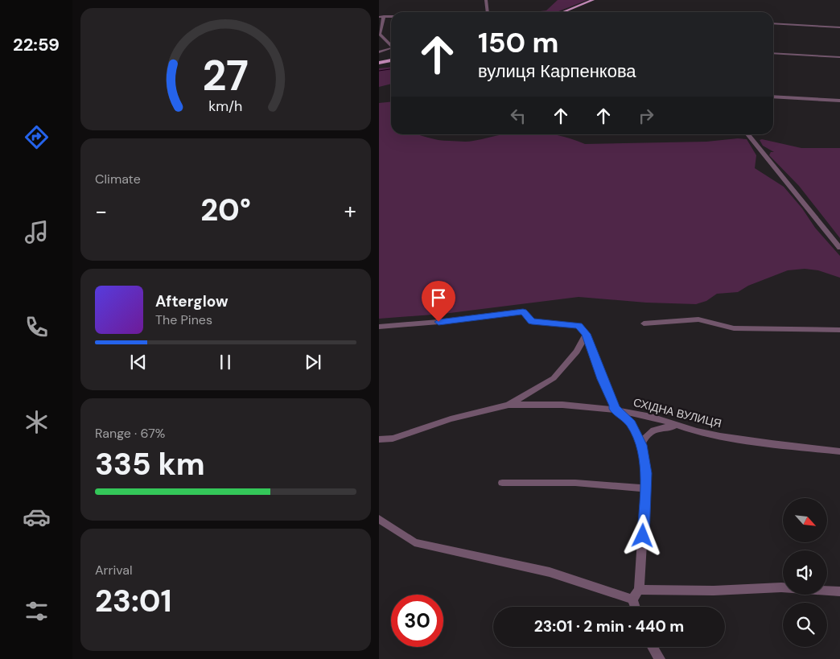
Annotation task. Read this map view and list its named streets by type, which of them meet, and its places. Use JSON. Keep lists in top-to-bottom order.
{
  "streets": {
    "street": ["СХІДНА ВУЛИЦЯ"]
  },
  "north": "bottom right",
  "page": {
    "tabs": "22:59",
    "turn": ["150 m", "вулиця Карпенкова"],
    "tile": [
      "Climate",
      ["Range · 67%", "335 km"],
      ["Arrival", "23:01"]
    ],
    "heat": ["−", "20°", "+"],
    "song": ["Afterglow", "The Pines"],
    "limit": "30",
    "trip": "23:01 · 2 min · 440 m",
    "gauge": ["27", "km/h"]
  }
}
